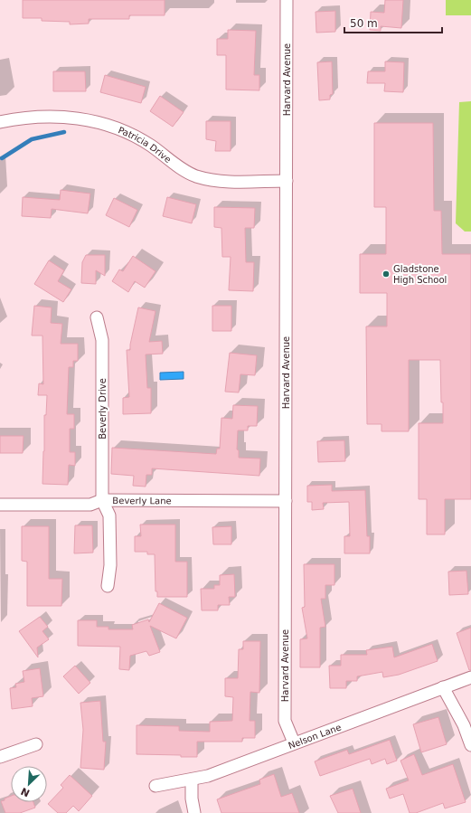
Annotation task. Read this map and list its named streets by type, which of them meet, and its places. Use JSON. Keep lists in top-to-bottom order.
{
  "streets": {
    "street": [
      "Harvard Avenue",
      "Patricia Drive",
      "Beverly Drive",
      "Beverly Lane",
      "Nelson Lane"
    ]
  },
  "crossings": [
    ["Harvard Avenue", "Patricia Drive"],
    ["Harvard Avenue", "Beverly Lane"],
    ["Harvard Avenue", "Nelson Lane"],
    ["Beverly Drive", "Beverly Lane"]
  ],
  "places": ["Gladstone High School"],
  "scale_bar": "50 m",
  "north": "bottom left"
}
